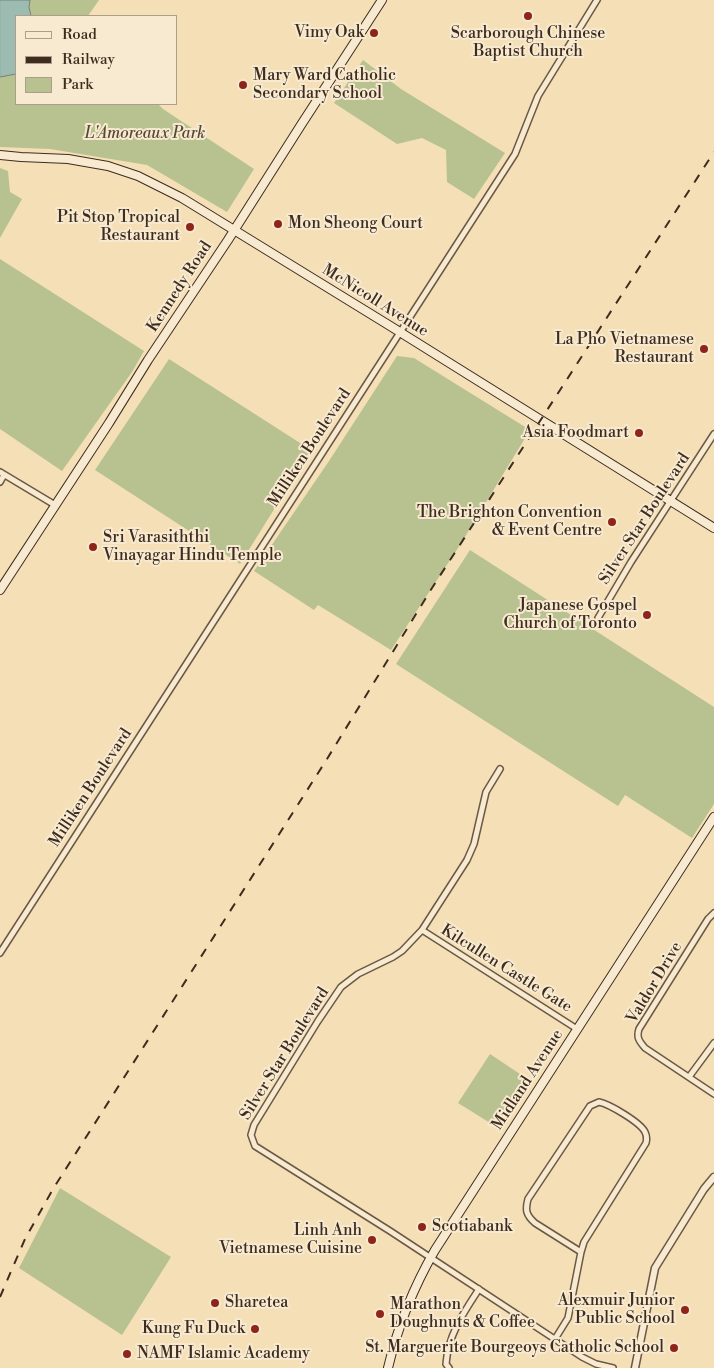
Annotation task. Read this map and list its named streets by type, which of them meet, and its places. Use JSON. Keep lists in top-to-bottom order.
{
  "streets": {
    "main road": ["Kennedy Road", "McNicoll Avenue", "Midland Avenue"],
    "street": [
      "Milliken Boulevard",
      "Silver Star Boulevard",
      "Kilcullen Castle Gate",
      "Valdor Drive"
    ]
  },
  "crossings": [
    ["Kennedy Road", "McNicoll Avenue"],
    ["McNicoll Avenue", "Milliken Boulevard"],
    ["McNicoll Avenue", "Silver Star Boulevard"],
    ["Silver Star Boulevard", "Kilcullen Castle Gate"],
    ["Silver Star Boulevard", "Midland Avenue"],
    ["Kilcullen Castle Gate", "Midland Avenue"]
  ],
  "parks": ["L'Amoreaux Park"],
  "places": [
    "Scarborough Chinese Baptist Church",
    "Vimy Oak",
    "Mary Ward Catholic Secondary School",
    "Mon Sheong Court",
    "Pit Stop Tropical Restaurant",
    "La Pho Vietnamese Restaurant",
    "Asia Foodmart",
    "The Brighton Convention & Event Centre",
    "Sri Varasiththi Vinayagar Hindu Temple",
    "Japanese Gospel Church of Toronto",
    "Scotiabank",
    "Linh Anh Vietnamese Cuisine",
    "Sharetea",
    "Alexmuir Junior Public School",
    "Marathon Doughnuts & Coffee",
    "Kung Fu Duck",
    "St. Marguerite Bourgeoys Catholic School",
    "NAMF Islamic Academy"
  ],
  "legend": ["Road", "Railway", "Park"]
}
